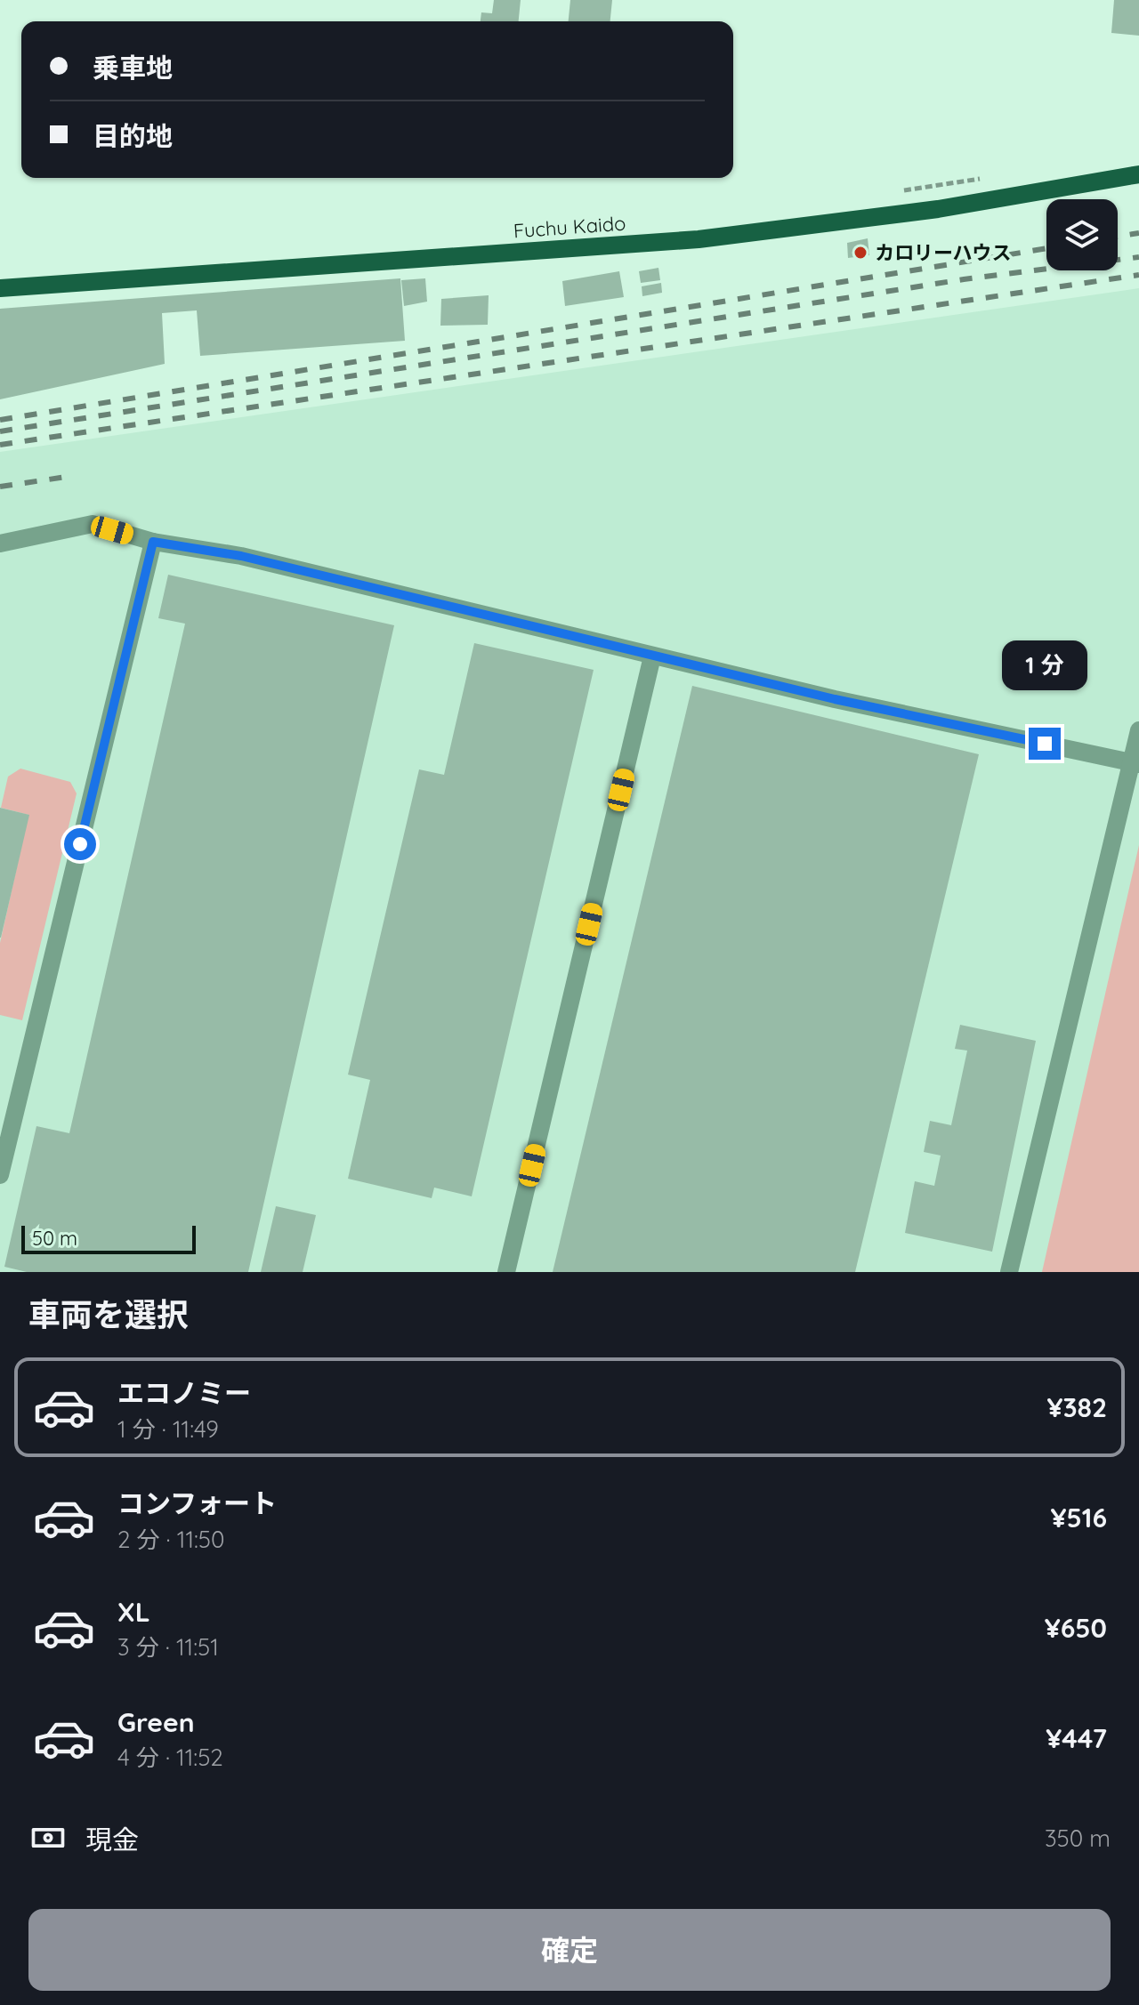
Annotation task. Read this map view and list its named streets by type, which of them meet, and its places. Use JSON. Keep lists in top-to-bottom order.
{
  "streets": {
    "main road": ["Fuchu Kaido"]
  },
  "places": ["カロリーハウス"],
  "scale_bar": "50 m",
  "page": {
    "banner": ["乗車地", "目的地"],
    "bubble": "1 分",
    "scale": "50 m",
    "heading": "車両を選択",
    "list": [
      {
        "name": "エコノミー",
        "note": "1 分 · 11:49",
        "value": "¥382"
      },
      {
        "name": "コンフォート",
        "note": "2 分 · 11:50",
        "value": "¥516"
      },
      {
        "name": "XL",
        "note": "3 分 · 11:51",
        "value": "¥650"
      },
      {
        "name": "Green",
        "note": "4 分 · 11:52",
        "value": "¥447"
      }
    ],
    "pay": ["現金", "350 m"],
    "buttons": "確定"
  }
}
